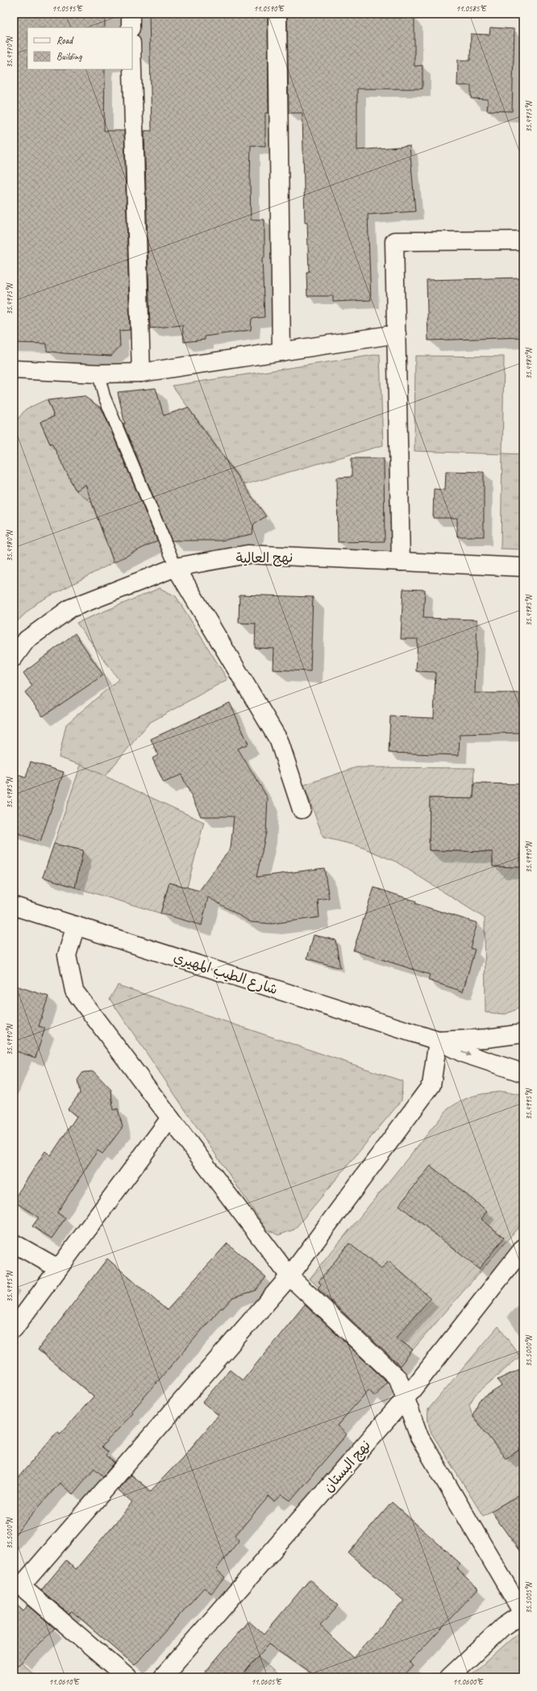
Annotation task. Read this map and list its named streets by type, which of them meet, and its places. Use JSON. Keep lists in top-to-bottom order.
{
  "streets": {
    "street": ["نهج العالية", "شارع الطيب المهيري", "نهج البستان"]
  },
  "legend": ["Road", "Building"],
  "coordinates": [
    "11.0595°E",
    "11.0590°E",
    "11.0585°E",
    "35.4970°N",
    "35.4975°N",
    "35.4980°N",
    "35.4985°N",
    "35.4990°N",
    "35.4995°N",
    "35.5000°N",
    "35.5005°N",
    "11.0610°E",
    "11.0605°E",
    "11.0600°E"
  ]
}
